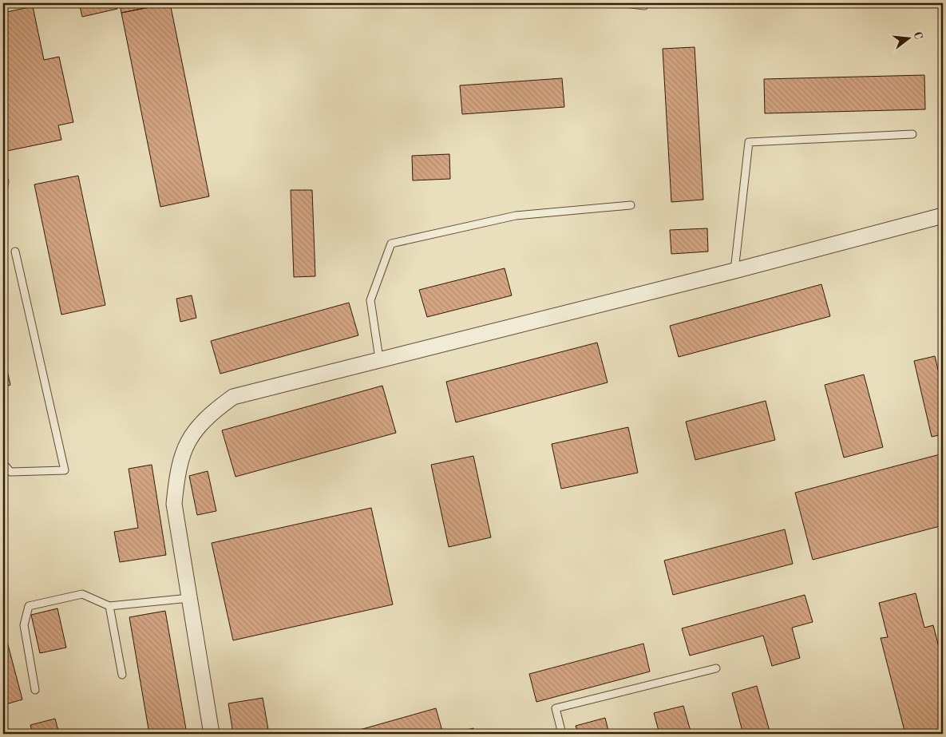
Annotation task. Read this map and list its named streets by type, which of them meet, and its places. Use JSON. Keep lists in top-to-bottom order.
{
  "north": "right"
}
